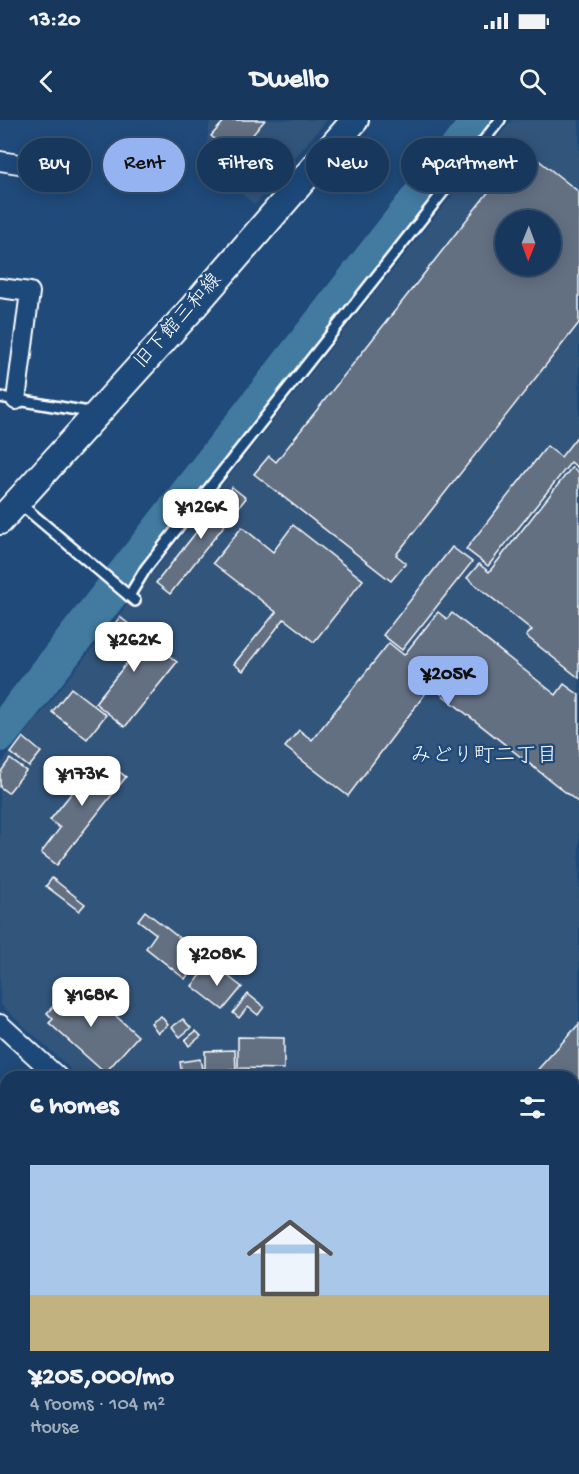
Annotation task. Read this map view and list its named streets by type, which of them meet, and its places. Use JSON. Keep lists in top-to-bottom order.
{
  "streets": {
    "street": ["旧下館三和線"]
  },
  "districts": ["みどり町二丁目"],
  "north": "bottom",
  "page": {
    "status": "13:20",
    "header": "Dwello",
    "chip": [
      "Buy",
      "Rent",
      "Filters",
      "New",
      "Apartment"
    ],
    "price": [
      "¥126K",
      "¥262K",
      "¥205K",
      "¥173K",
      "¥208K",
      "¥168K"
    ],
    "heading": "6 homes",
    "list": [
      {
        "name": "¥205,000/mo",
        "note": "4 rooms · 104 m² · House"
      }
    ]
  }
}
